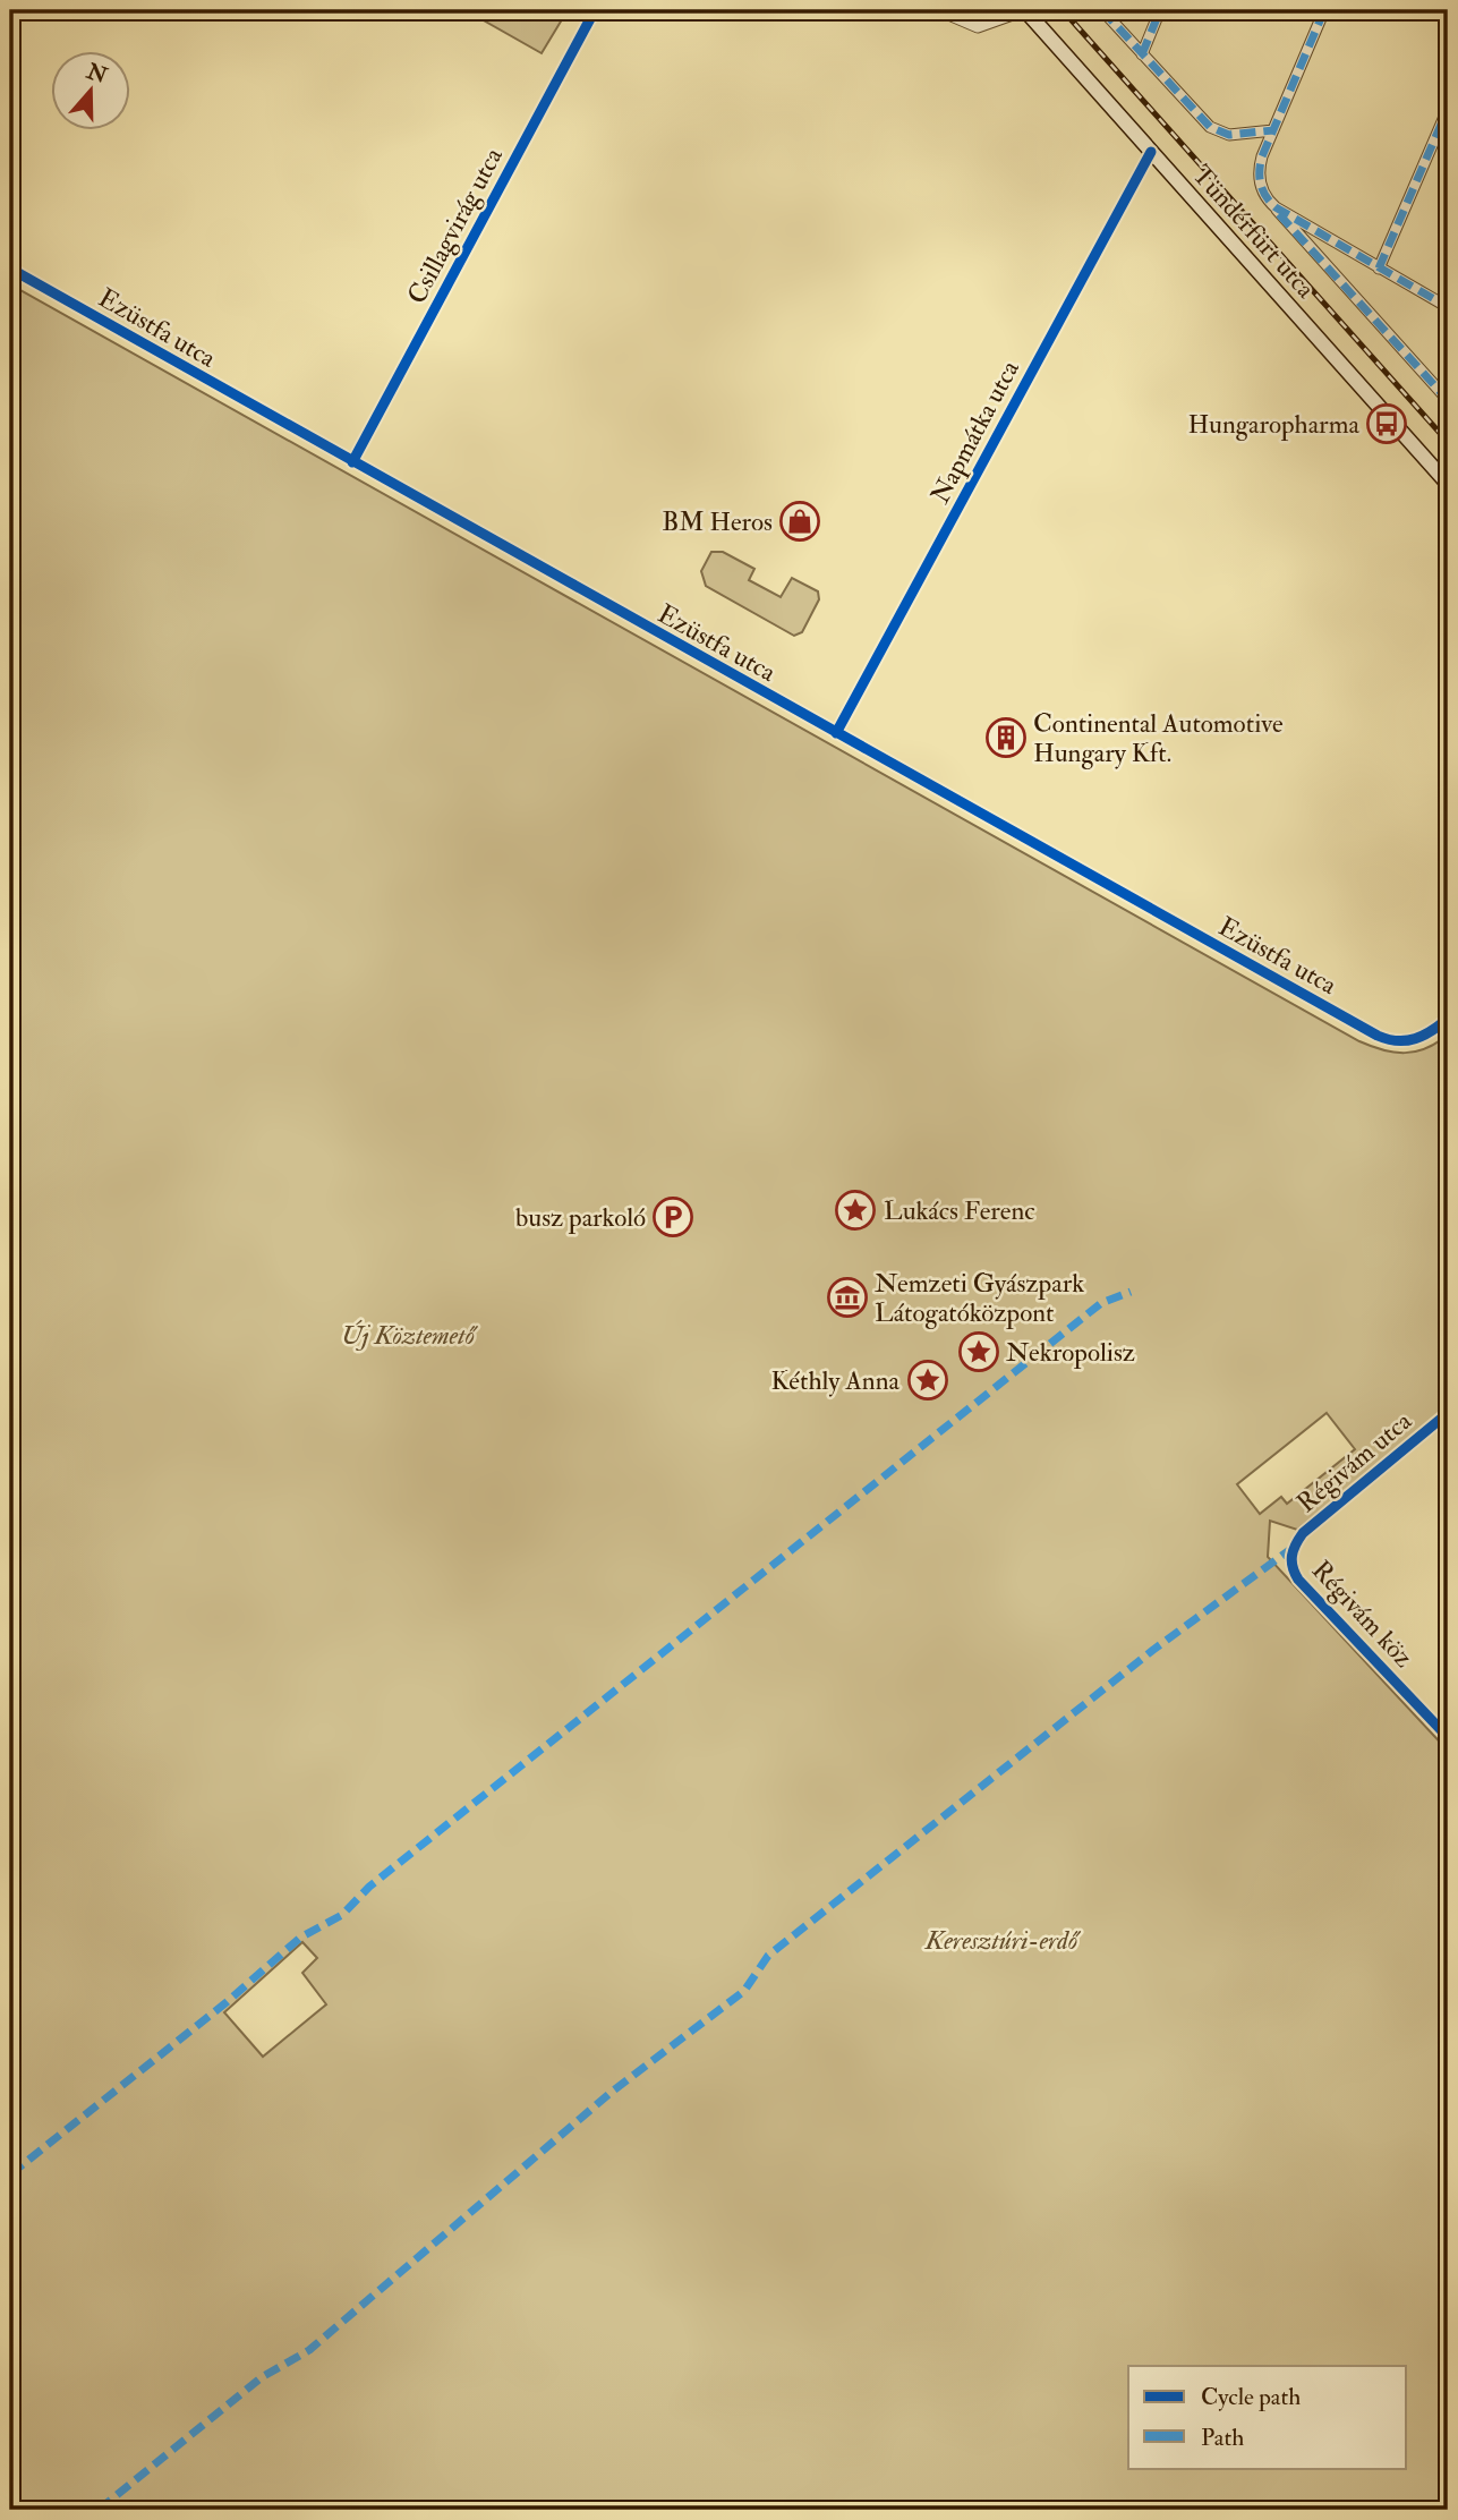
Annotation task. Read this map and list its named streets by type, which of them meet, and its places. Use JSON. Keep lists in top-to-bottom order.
{
  "streets": {
    "street": [
      "Csillagvirág utca",
      "Tündérfürt utca",
      "Ezüstfa utca",
      "Napmátka utca",
      "Régivám utca",
      "Régivám köz"
    ]
  },
  "crossings": [
    ["Csillagvirág utca", "Ezüstfa utca"],
    ["Tündérfürt utca", "Napmátka utca"],
    ["Ezüstfa utca", "Napmátka utca"],
    ["Régivám utca", "Régivám köz"]
  ],
  "parks": ["Új Köztemető", "Keresztúri-erdő"],
  "places": {
    "bus stop": ["Hungaropharma"],
    "shop": ["BM Heros"],
    "building": ["Continental Automotive Hungary Kft."],
    "place": ["Lukács Ferenc", "Nekropolisz", "Kéthly Anna"],
    "parking": ["busz parkoló"],
    "museum": ["Nemzeti Gyászpark Látogatóközpont"]
  },
  "legend": ["Cycle path", "Path"],
  "north": "top"
}
